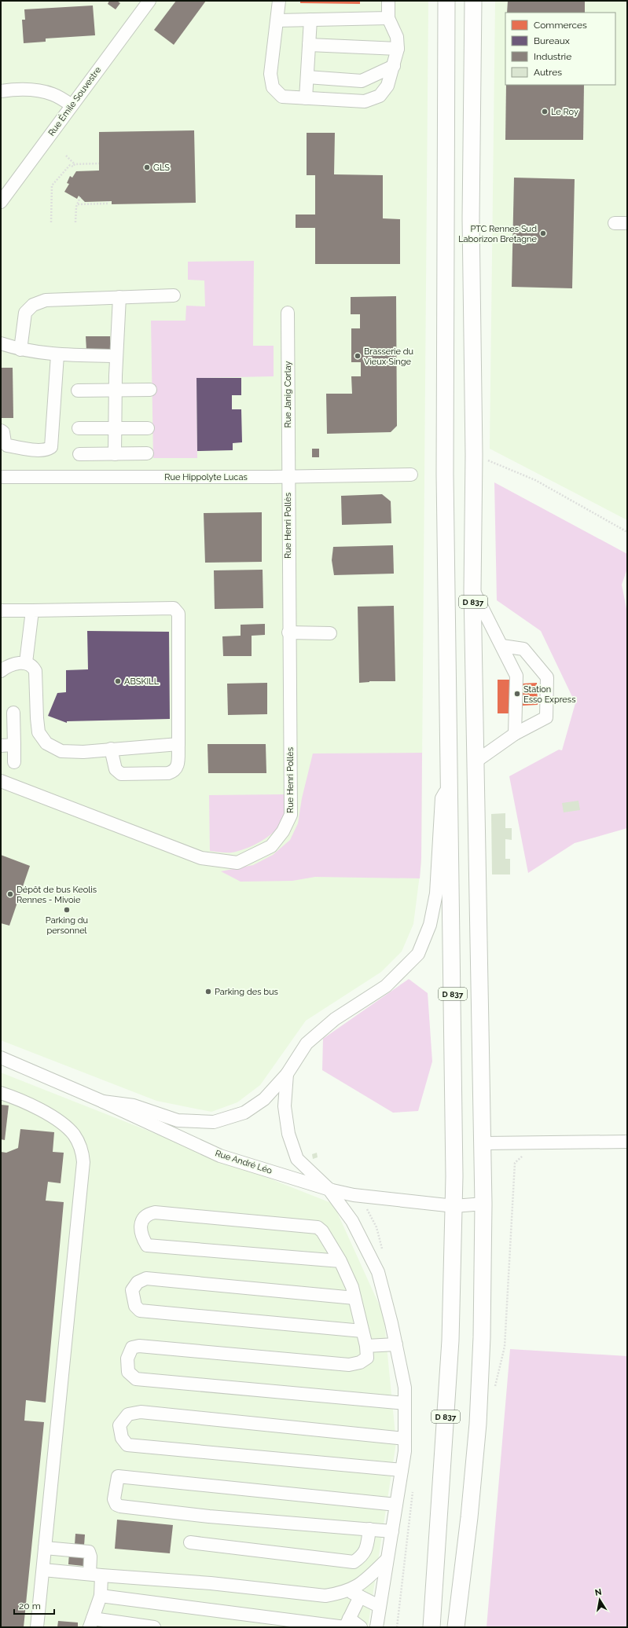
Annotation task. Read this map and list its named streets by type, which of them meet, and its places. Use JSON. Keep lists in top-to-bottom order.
{
  "streets": {
    "main road": ["D 837"],
    "street": [
      "Rue Émile Souvestre",
      "Rue Janig Corlay",
      "Rue Hippolyte Lucas",
      "Rue Henri Pollès",
      "Rue André Léo"
    ]
  },
  "crossings": [
    ["Rue Janig Corlay", "Rue Hippolyte Lucas"],
    ["Rue Janig Corlay", "Rue Henri Pollès"],
    ["Rue Hippolyte Lucas", "Rue Henri Pollès"],
    ["D 837", "Rue André Léo"]
  ],
  "places": [
    "Le Roy",
    "GLS",
    "PTC Rennes Sud Laborizon Bretagne",
    "Brasserie du Vieux Singe",
    "ABSKILL",
    "Station Esso Express",
    "Dépôt de bus Keolis Rennes - Mivoie",
    "Parking du personnel",
    "Parking des bus"
  ],
  "legend": [
    "Commerces",
    "Bureaux",
    "Industrie",
    "Autres"
  ],
  "scale_bar": "20 m",
  "north": "top"
}
